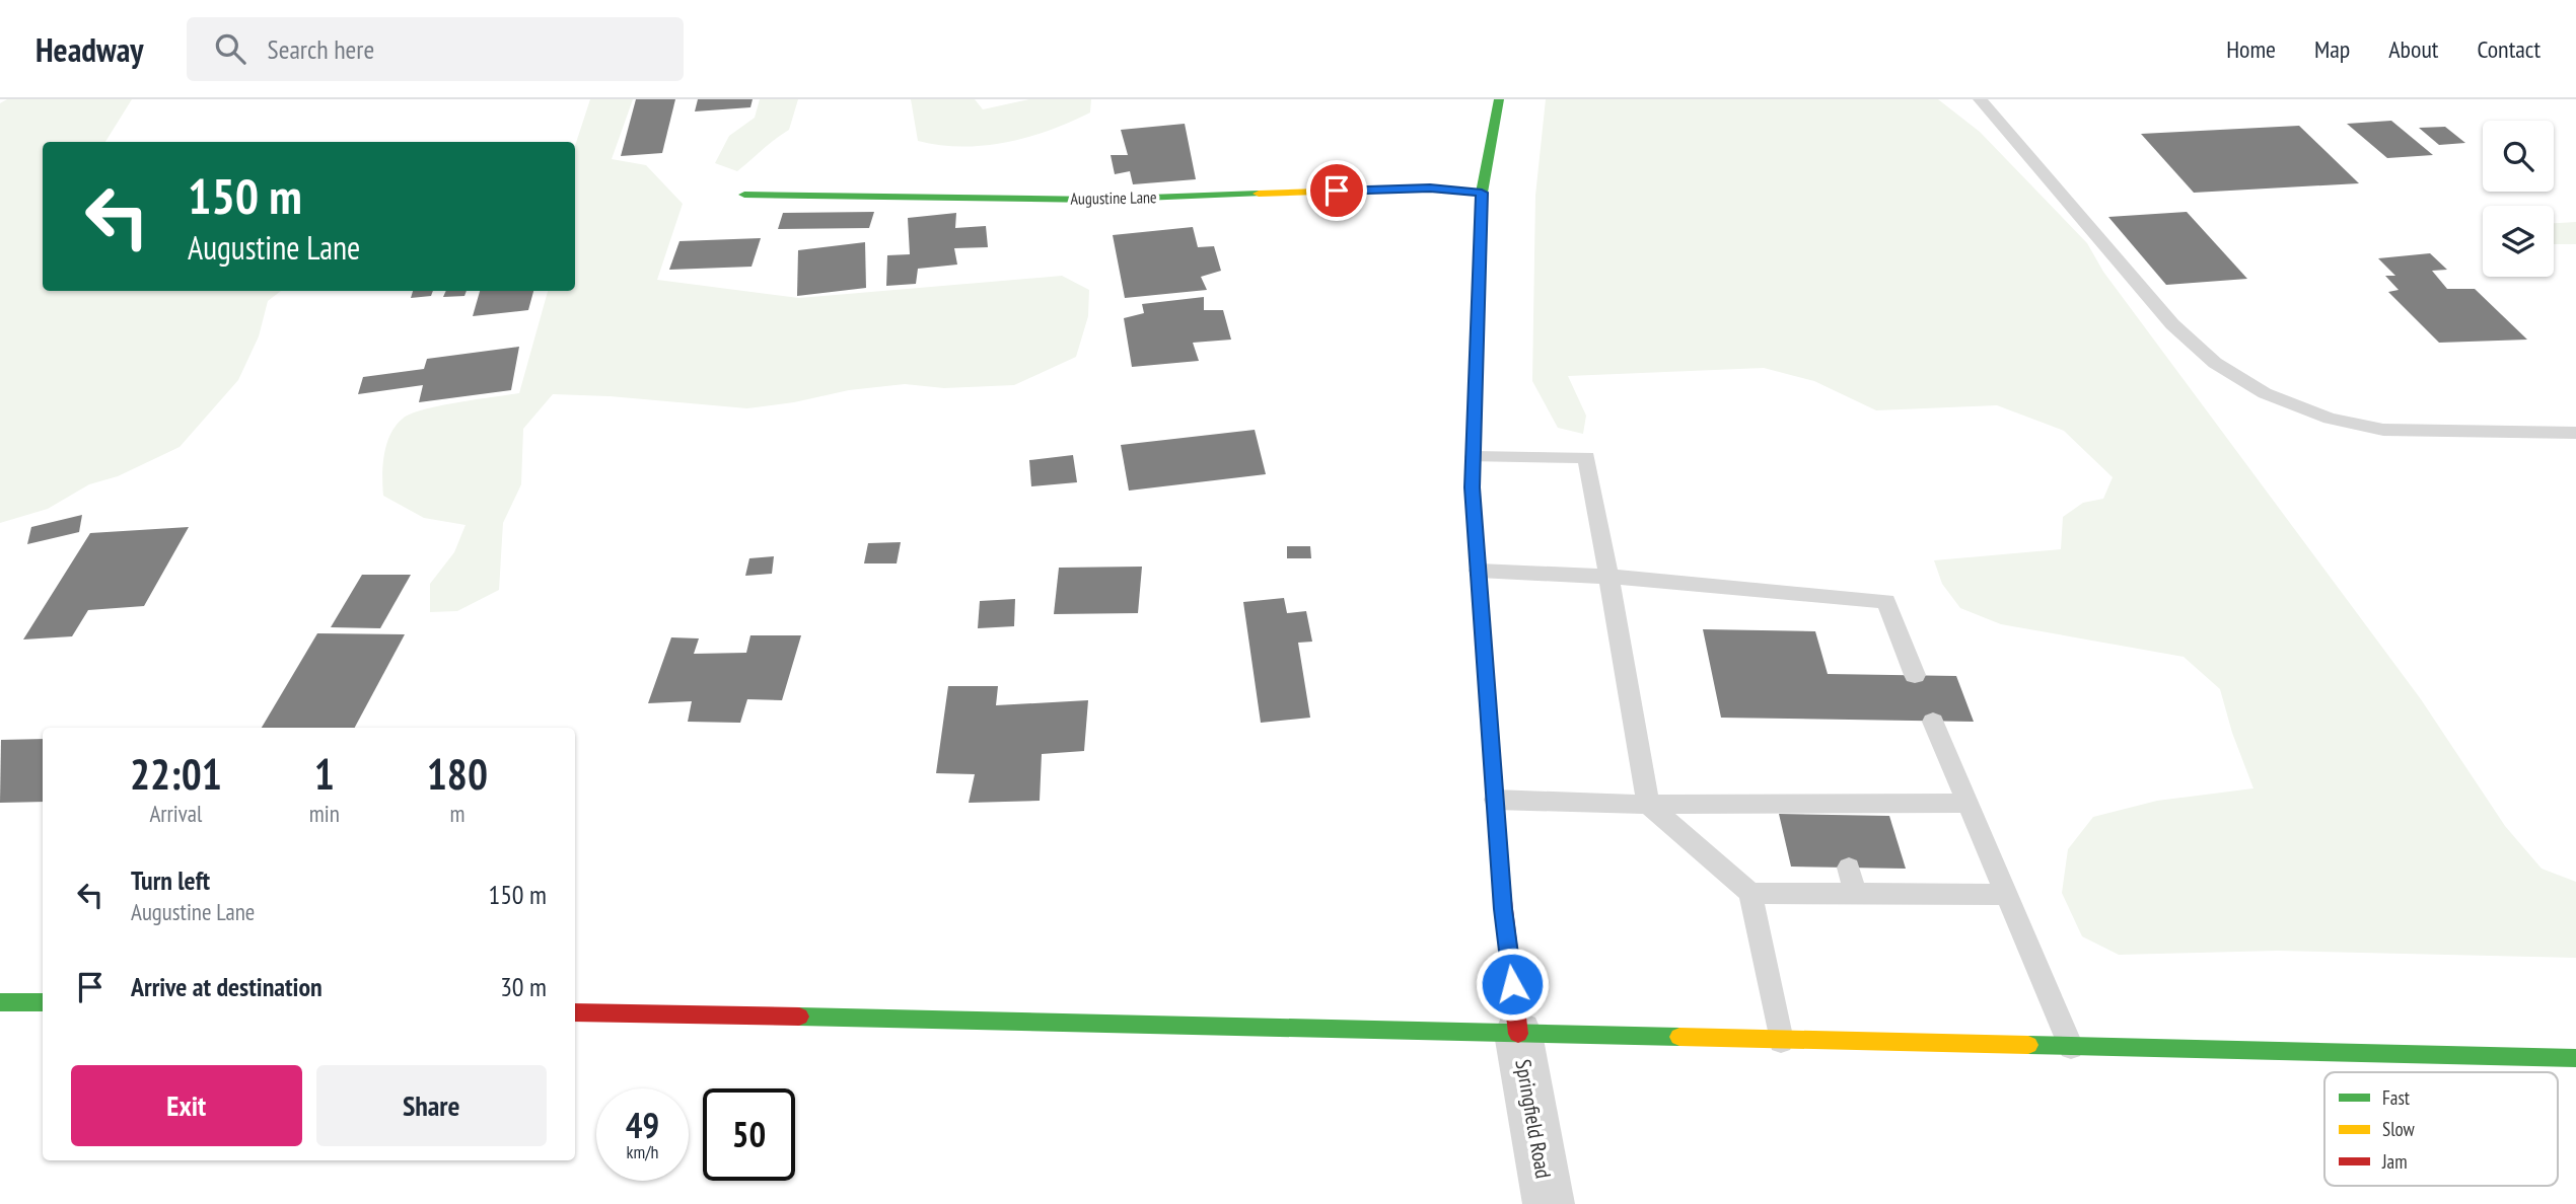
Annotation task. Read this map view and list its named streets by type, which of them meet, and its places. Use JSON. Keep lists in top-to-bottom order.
{
  "streets": {
    "main road": ["Augustine Lane"],
    "street": ["Springfield Road"]
  },
  "legend": ["Fast", "Slow", "Jam"],
  "page": {
    "header": "Headway",
    "search": "Search here",
    "nav": [
      "Home",
      "Map",
      "About",
      "Contact"
    ],
    "turn": ["150 m", "Augustine Lane"],
    "eta": [
      "22:01",
      "Arrival",
      "1",
      "min",
      "180",
      "m"
    ],
    "list": [
      {
        "name": "Turn left",
        "note": "Augustine Lane",
        "value": "150 m"
      },
      {
        "name": "Arrive at destination",
        "value": "30 m"
      }
    ],
    "buttons": ["Exit", "Share"],
    "speed": "49 km/h",
    "limit": "50"
  }
}
